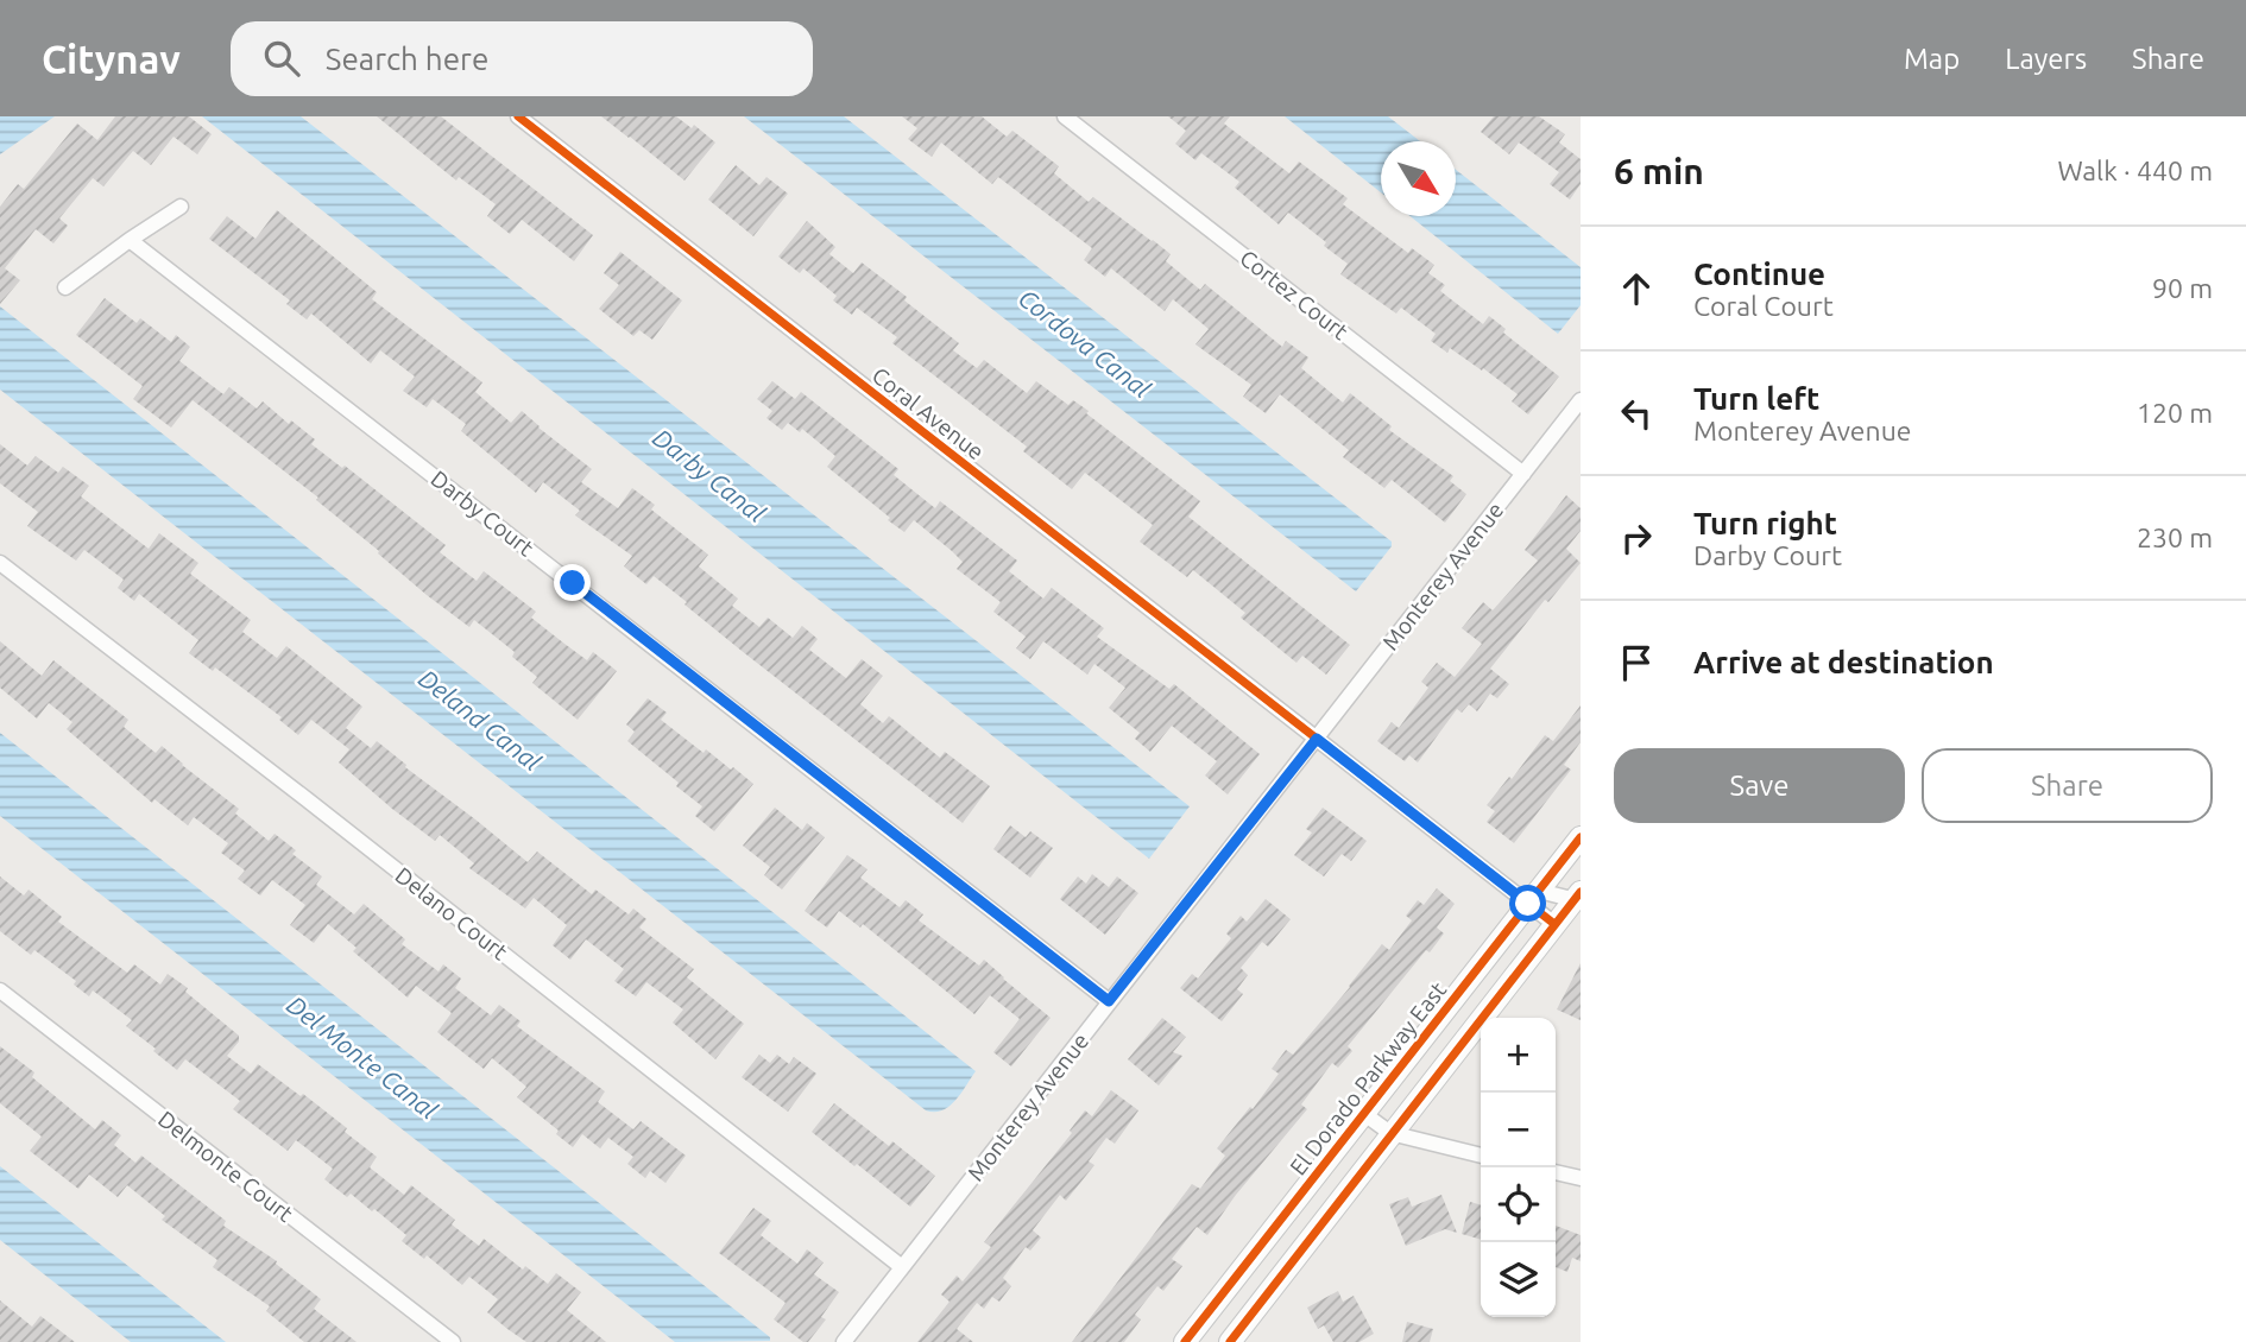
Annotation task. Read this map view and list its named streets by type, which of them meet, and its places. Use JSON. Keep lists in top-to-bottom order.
{
  "streets": {
    "street": [
      "Cortez Court",
      "Coral Avenue",
      "Darby Court",
      "Monterey Avenue",
      "Delano Court",
      "El Dorado Parkway East",
      "Delmonte Court"
    ]
  },
  "crossings": [
    ["Cortez Court", "Monterey Avenue"],
    ["Coral Avenue", "Monterey Avenue"],
    ["Coral Avenue", "El Dorado Parkway East"],
    ["Darby Court", "Monterey Avenue"],
    ["Monterey Avenue", "Delano Court"]
  ],
  "water": [
    "Cordova Canal",
    "Darby Canal",
    "Deland Canal",
    "Del Monte Canal"
  ],
  "north": "bottom right",
  "page": {
    "header": "Citynav",
    "search": "Search here",
    "nav": ["Map", "Layers", "Share"],
    "heading": ["6 min", "Walk · 440 m"],
    "list": [
      ["Continue", "Coral Court", "90 m"],
      ["Turn left", "Monterey Avenue", "120 m"],
      ["Turn right", "Darby Court", "230 m"],
      "Arrive at destination"
    ],
    "buttons": ["Save", "Share"],
    "map_buttons": ["+", "−"]
  }
}
